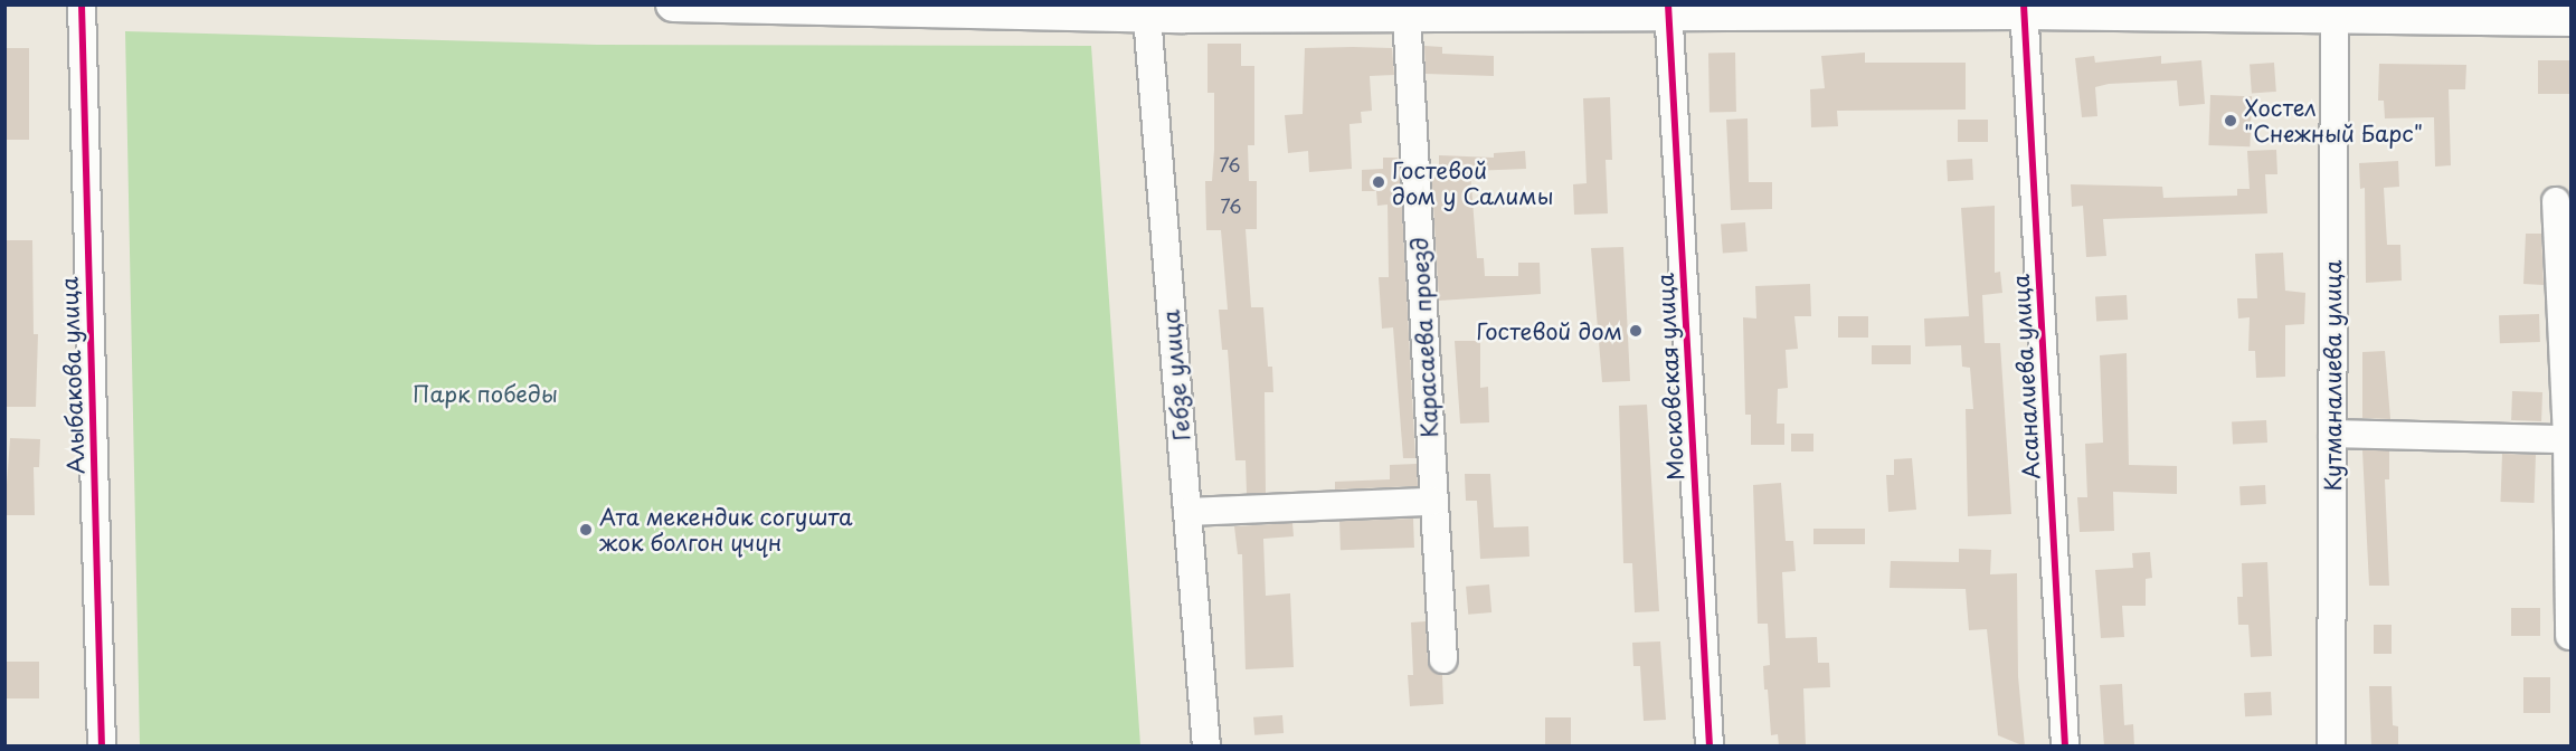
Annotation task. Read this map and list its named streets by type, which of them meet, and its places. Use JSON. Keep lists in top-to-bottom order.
{
  "streets": {
    "street": [
      "Карасаева проезд",
      "Алыбакова улица",
      "Гебзе улица",
      "Кутманалиева улица",
      "Московская улица",
      "Асаналиева улица"
    ]
  },
  "parks": ["Парк победы"],
  "places": [
    "Хостел \"Снежный Барс\"",
    "Гостевой дом у Салимы",
    "Гостевой дом",
    "Ата мекендик согушта жок болгон үчүн"
  ],
  "house_numbers": ["76", "76"]
}
